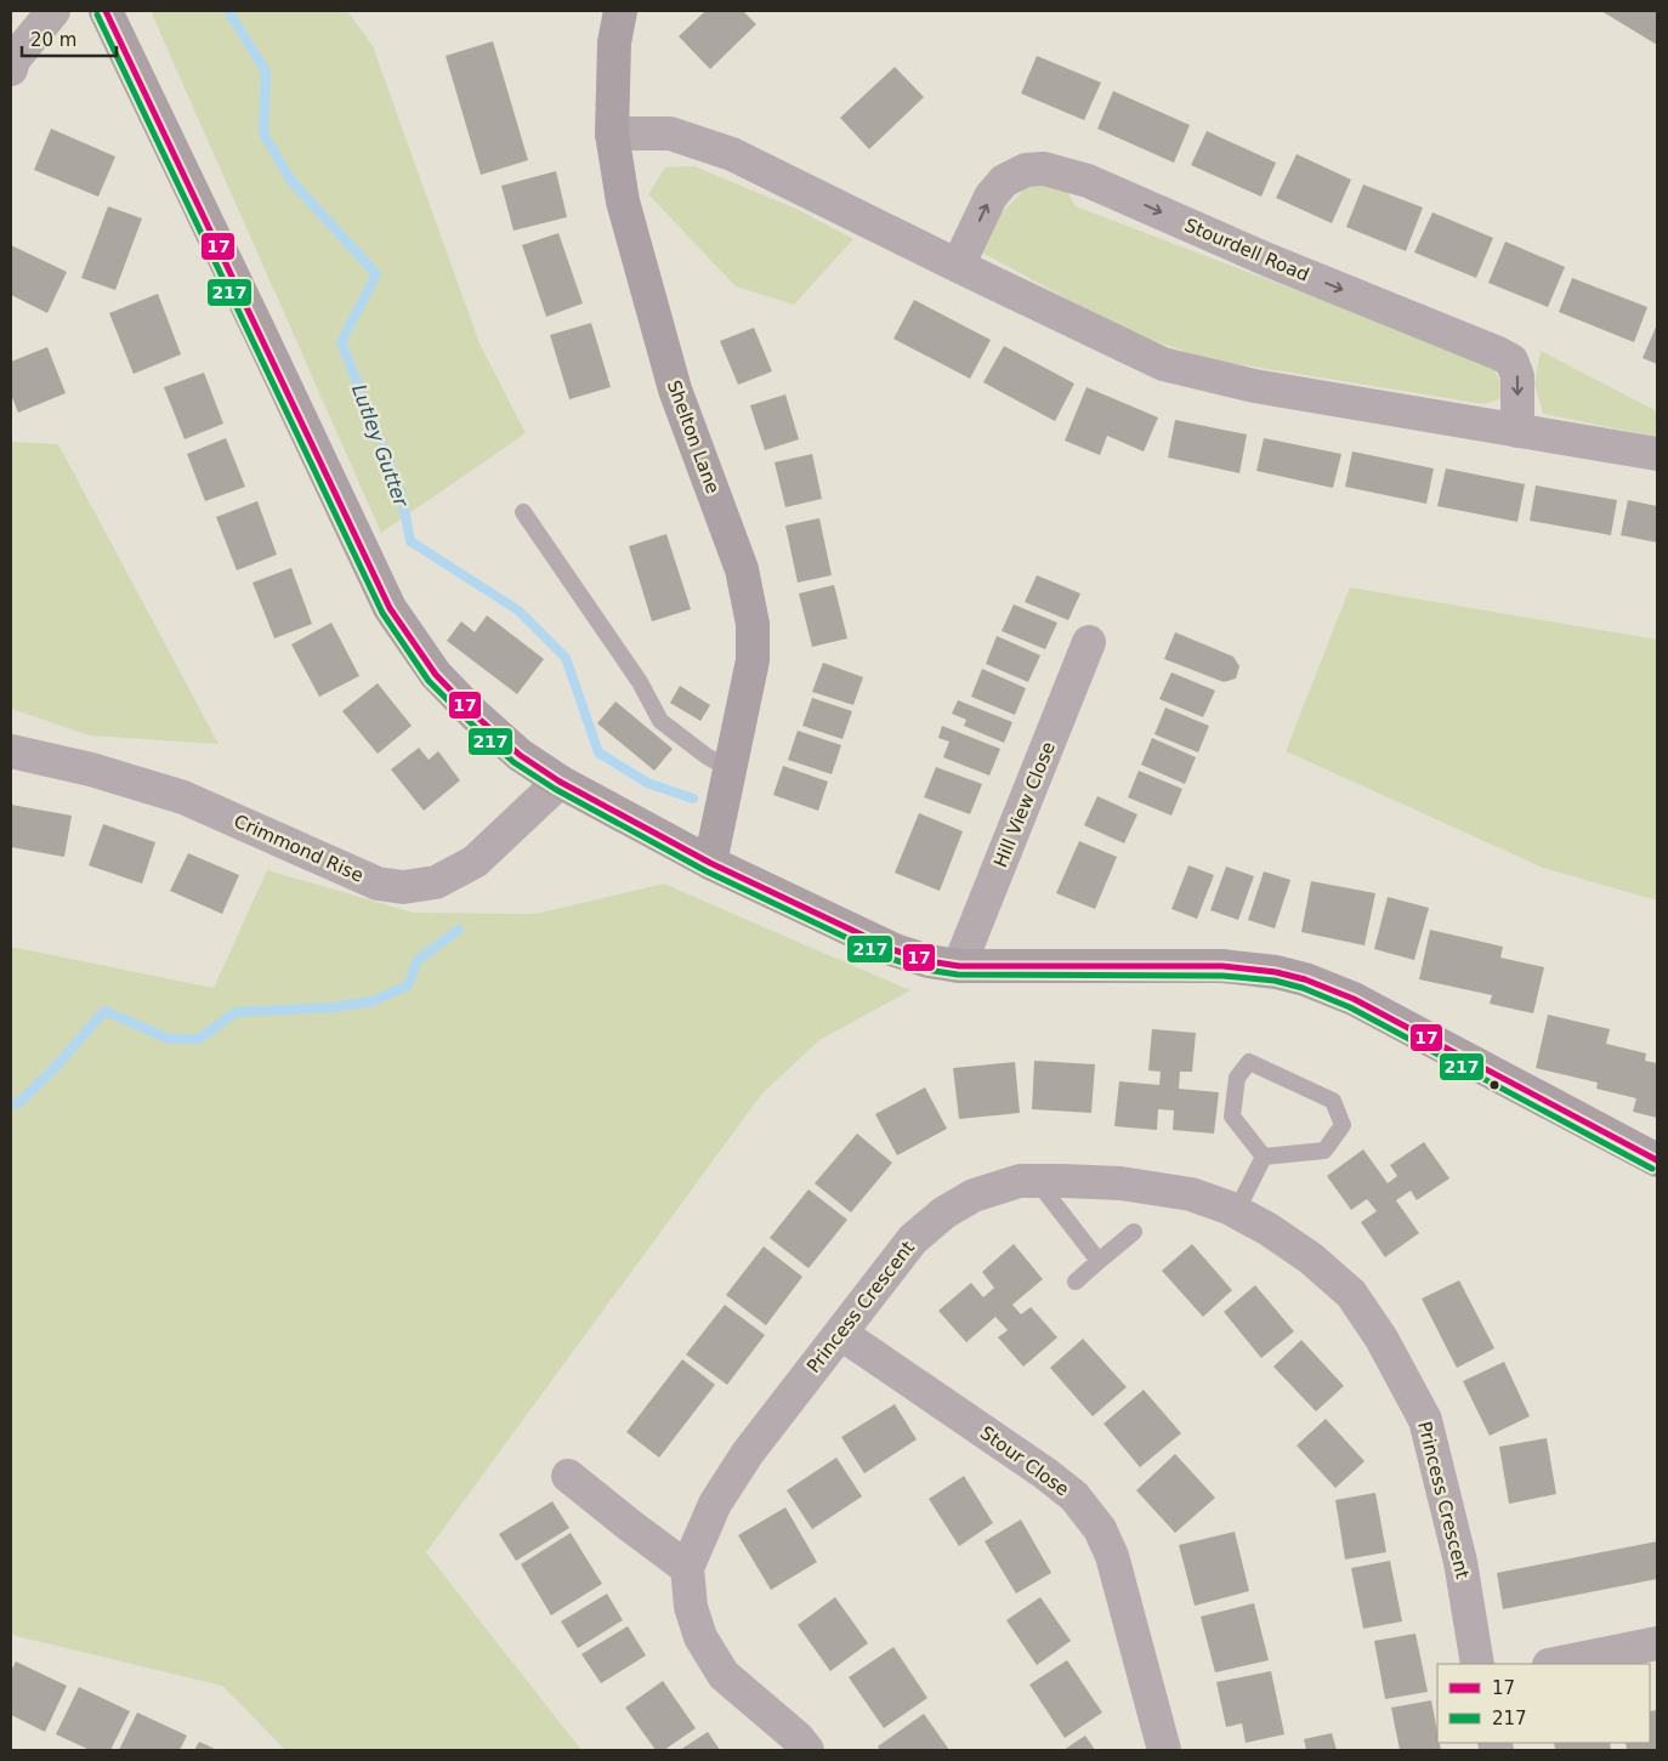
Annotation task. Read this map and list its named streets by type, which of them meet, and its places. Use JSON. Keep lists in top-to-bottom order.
{
  "streets": {
    "street": [
      "Stourdell Road",
      "Shelton Lane",
      "Hill View Close",
      "Crimmond Rise",
      "Princess Crescent",
      "Stour Close"
    ]
  },
  "crossings": [
    ["Princess Crescent", "Stour Close"]
  ],
  "water": ["Lutley Gutter"],
  "lines": ["transit line 17", "transit line 217"],
  "legend": ["17", "217"],
  "scale_bar": "20 m"
}
